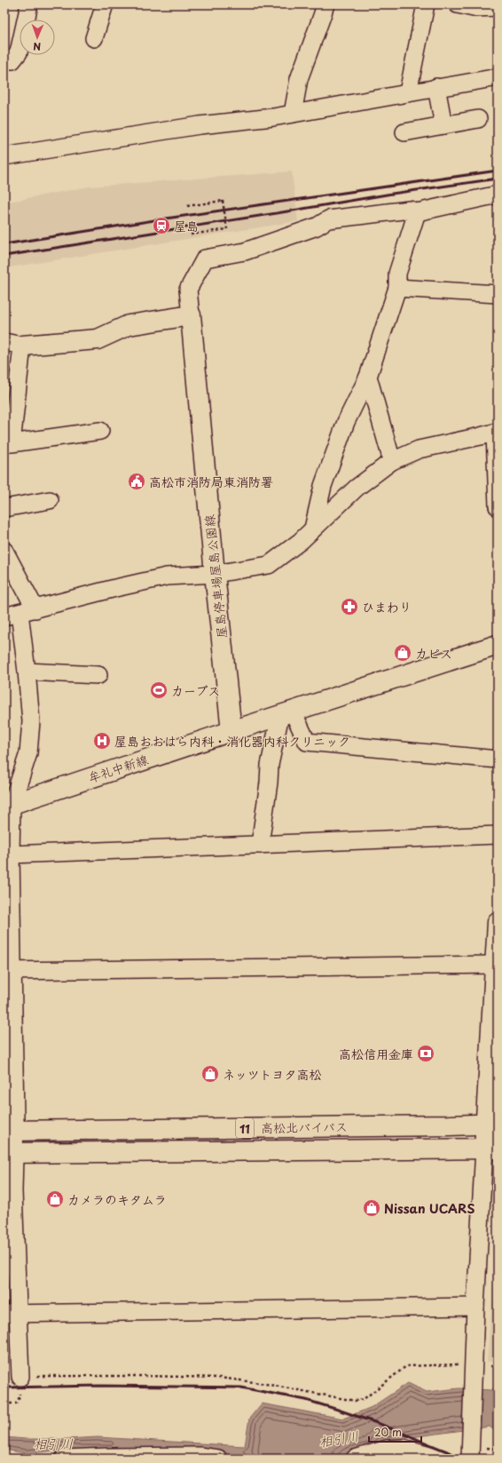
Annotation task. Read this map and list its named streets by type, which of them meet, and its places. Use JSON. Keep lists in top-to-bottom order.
{
  "streets": {
    "main road": [
      "屋島停車場屋島公園線",
      "牟礼中新線",
      "高松北バイパス",
      "11"
    ]
  },
  "crossings": [
    ["屋島停車場屋島公園線", "牟礼中新線"]
  ],
  "water": ["相引川"],
  "places": {
    "station": ["屋島"],
    "public building": ["高松市消防局東消防署"],
    "pharmacy": ["ひまわり"],
    "shop": [
      "カピス",
      "ネッツトヨタ高松",
      "カメラのキタムラ",
      "Nissan UCARS"
    ],
    "sports": ["カーブス"],
    "hospital": ["屋島おおはら内科・消化器内科クリニック"],
    "bank": ["高松信用金庫"]
  },
  "scale_bar": "20 m",
  "north": "bottom"
}
